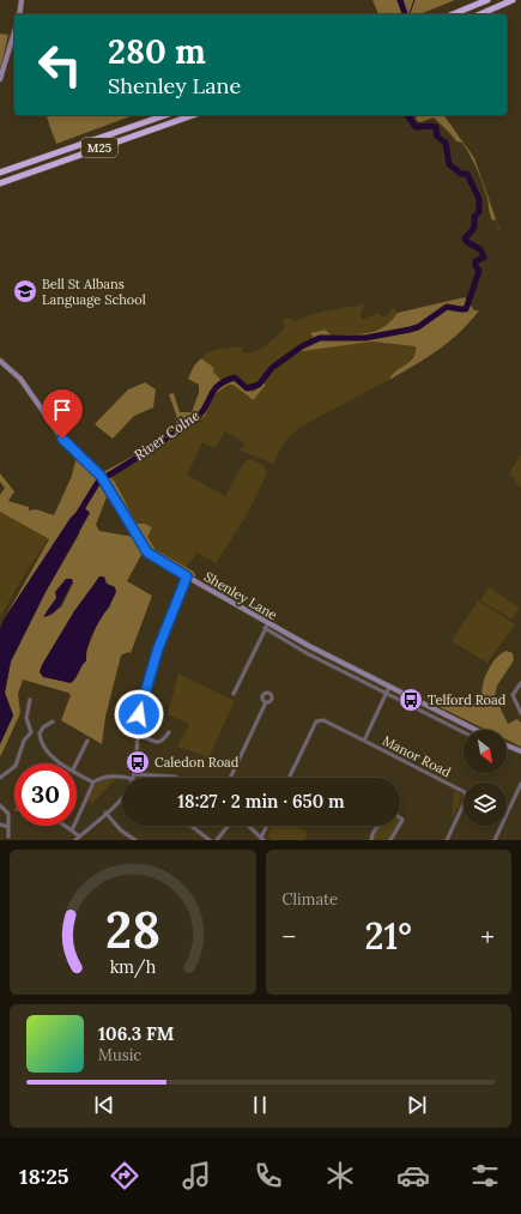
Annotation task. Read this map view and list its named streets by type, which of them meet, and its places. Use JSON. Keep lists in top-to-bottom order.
{
  "streets": {
    "highway": ["M25"],
    "main road": ["Shenley Lane"],
    "street": ["Manor Road"]
  },
  "water": ["River Colne"],
  "places": {
    "school or university": ["Bell St Albans Language School"],
    "bus stop": ["Telford Road", "Caledon Road"]
  },
  "north": "bottom right",
  "page": {
    "turn": ["280 m", "Shenley Lane"],
    "limit": "30",
    "trip": "18:27 · 2 min · 650 m",
    "tile": "Climate",
    "heat": ["−", "21°", "+"],
    "song": ["106.3 FM", "Music"],
    "tabs": "18:25",
    "gauge": ["28", "km/h"]
  }
}
